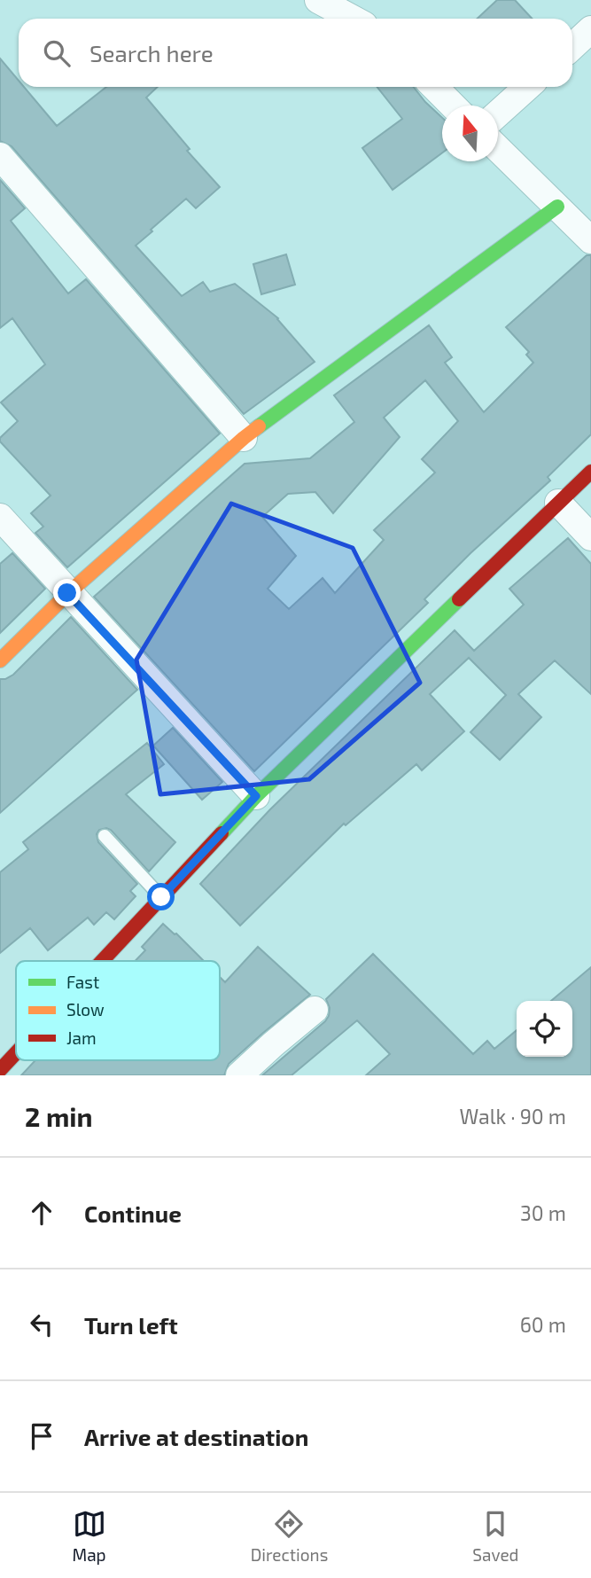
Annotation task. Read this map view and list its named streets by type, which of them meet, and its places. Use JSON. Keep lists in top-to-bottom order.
{
  "legend": ["Fast", "Slow", "Jam"],
  "north": "top",
  "page": {
    "search": "Search here",
    "heading": ["2 min", "Walk · 90 m"],
    "list": [
      ["Continue", "30 m"],
      ["Turn left", "60 m"],
      "Arrive at destination"
    ],
    "nav": ["Map", "Directions", "Saved"]
  }
}
